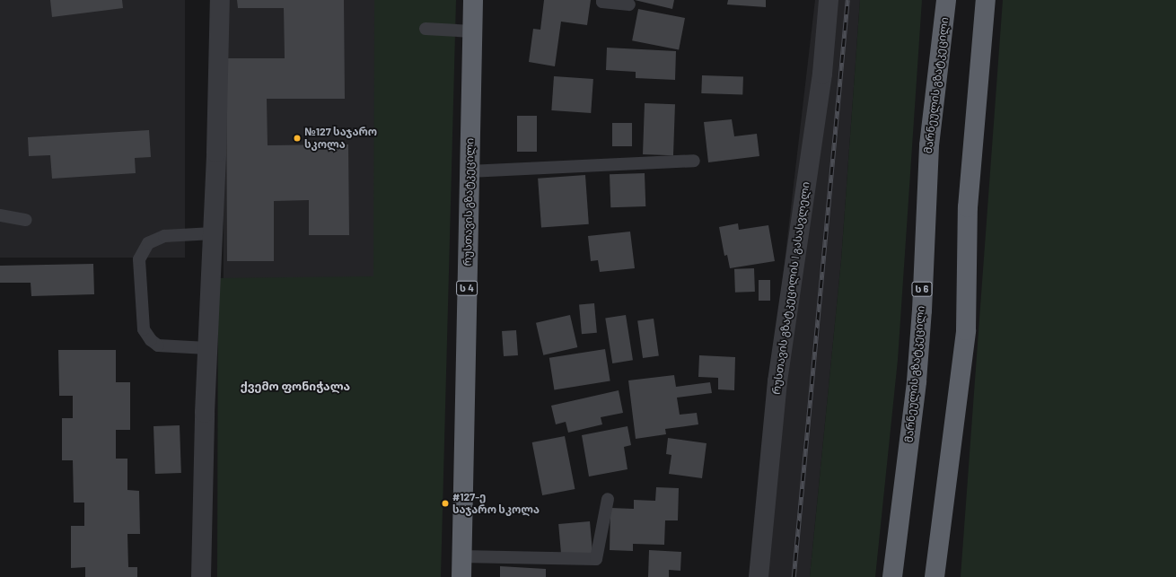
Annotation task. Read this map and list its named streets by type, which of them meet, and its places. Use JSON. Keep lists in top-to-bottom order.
{
  "streets": {
    "highway": [
      "მარნეულის გზატკეცილი",
      "რუსთავის გზატკეცილი",
      "ს 4",
      "ს 6"
    ],
    "street": ["რუსთავის გზატკეცილის I გასასვლელი"]
  },
  "districts": ["ქვემო ფონიჭალა"],
  "places": ["№127 საჯარო სკოლა", "#127-ე საჯარო სკოლა"]
}
